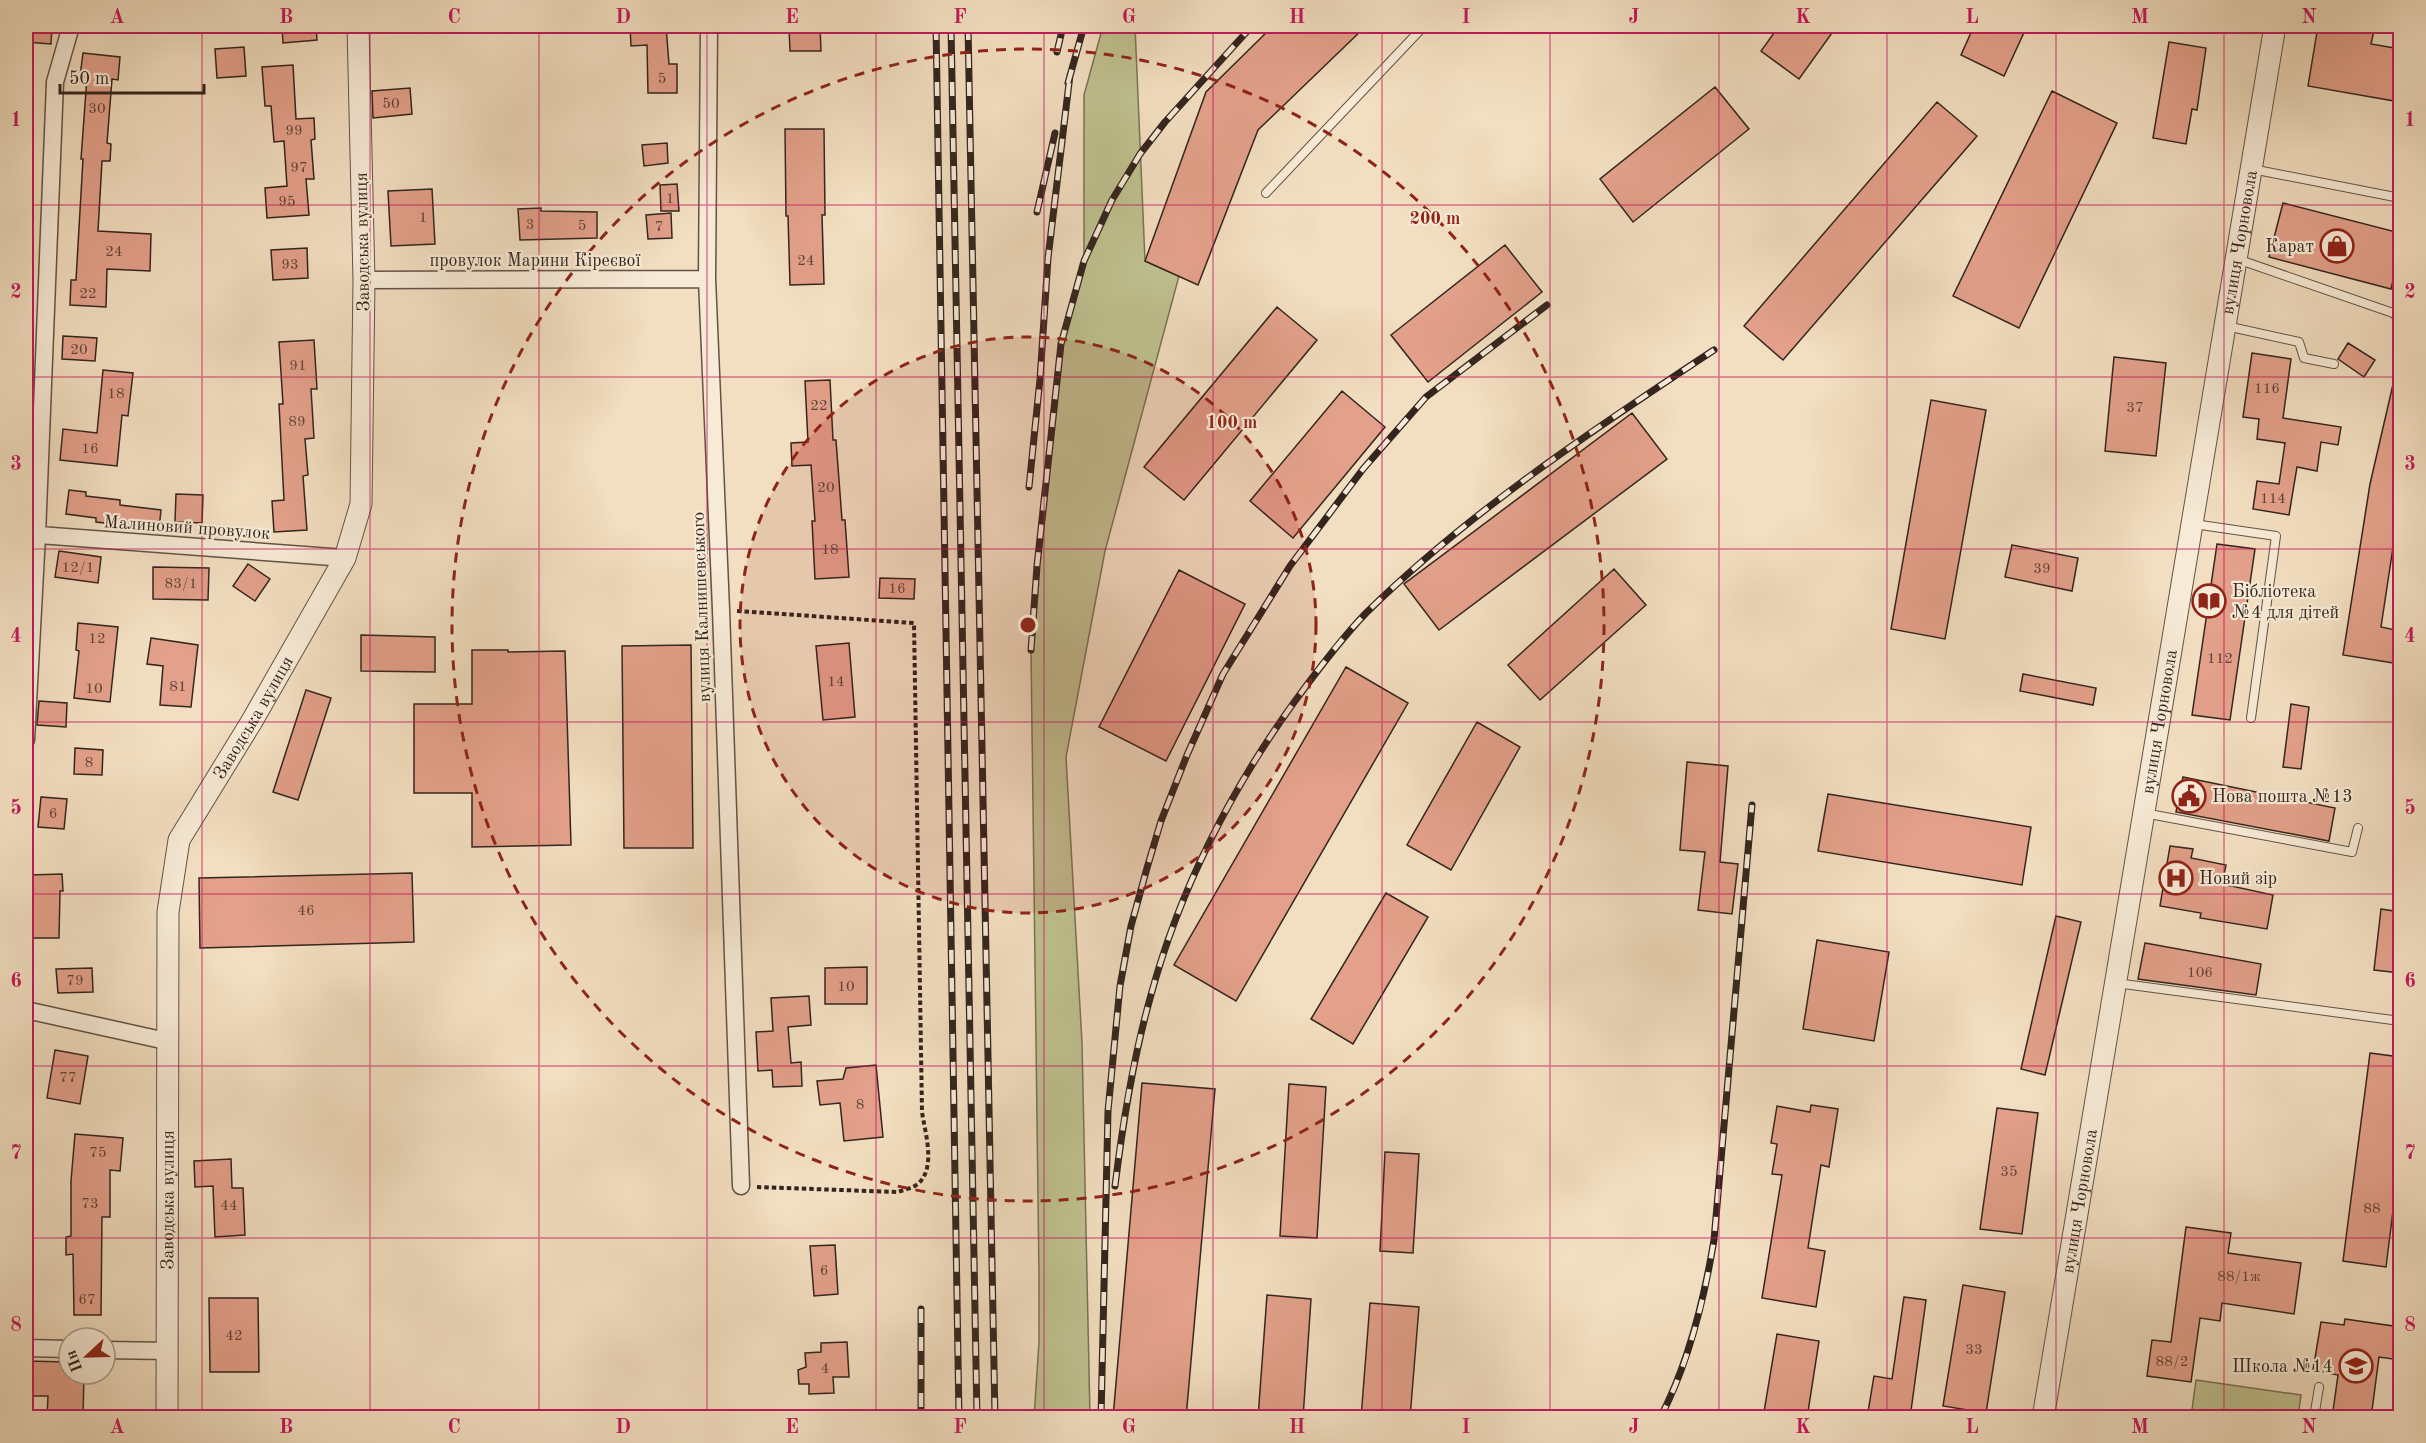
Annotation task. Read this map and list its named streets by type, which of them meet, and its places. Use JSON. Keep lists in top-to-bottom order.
{
  "streets": {
    "street": [
      "Заводська вулиця",
      "вулиця Чорновола",
      "провулок Марини Кіреєвої",
      "Малиновий провулок",
      "вулиця Калнишевського"
    ]
  },
  "crossings": [
    ["Заводська вулиця", "провулок Марини Кіреєвої"],
    ["Заводська вулиця", "Малиновий провулок"],
    ["провулок Марини Кіреєвої", "вулиця Калнишевського"]
  ],
  "places": {
    "shop": ["Карат"],
    "library": ["Бібліотека №4 для дітей"],
    "public building": ["Нова пошта №13"],
    "hospital": ["Новий зір"],
    "school or university": ["Школа №14"]
  },
  "house_numbers": [
    "5",
    "50",
    "30",
    "99",
    "97",
    "1",
    "95",
    "1",
    "3",
    "5",
    "7",
    "24",
    "24",
    "93",
    "22",
    "20",
    "91",
    "116",
    "18",
    "22",
    "37",
    "89",
    "16",
    "20",
    "114",
    "18",
    "12/1",
    "39",
    "83/1",
    "16",
    "12",
    "112",
    "14",
    "81",
    "10",
    "8",
    "6",
    "46",
    "106",
    "79",
    "10",
    "77",
    "8",
    "75",
    "35",
    "73",
    "44",
    "88",
    "6",
    "88/1ж",
    "67",
    "42",
    "33",
    "88/2",
    "4"
  ],
  "scale_bar": "50 m",
  "north": "left",
  "grid": {
    "columns": [
      "A",
      "B",
      "C",
      "D",
      "E",
      "F",
      "G",
      "H",
      "I",
      "J",
      "K",
      "L",
      "M",
      "N"
    ],
    "rows": [
      "1",
      "2",
      "3",
      "4",
      "5",
      "6",
      "7",
      "8"
    ]
  },
  "rings": ["200 m", "100 m"]
}
